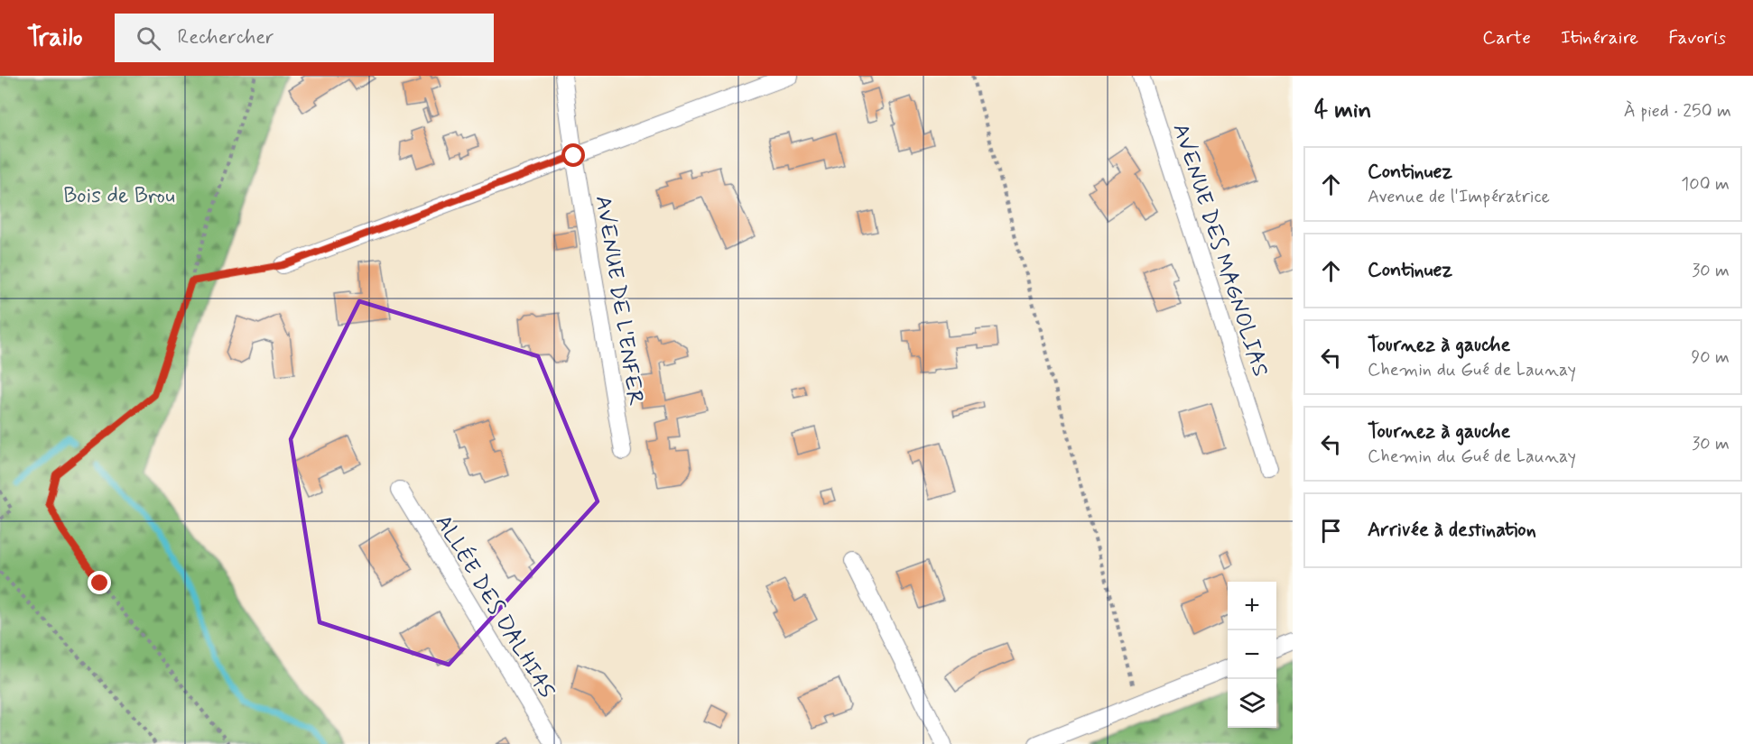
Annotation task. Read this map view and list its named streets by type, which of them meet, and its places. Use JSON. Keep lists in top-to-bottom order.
{
  "streets": {
    "street": ["AVENUE DES MAGNOLIAS", "AVENUE DE L'ENFER", "ALLÉE DES DALHIAS"]
  },
  "parks": ["Bois de Brou"],
  "page": {
    "header": "Trailo",
    "search": "Rechercher",
    "nav": ["Carte", "Itinéraire", "Favoris"],
    "heading": ["4 min", "À pied · 250 m"],
    "list": [
      ["Continuez", "Avenue de l'Impératrice", "100 m"],
      ["Continuez", "30 m"],
      ["Tournez à gauche", "Chemin du Gué de Launay", "90 m"],
      ["Tournez à gauche", "Chemin du Gué de Launay", "30 m"],
      "Arrivée à destination"
    ],
    "map_buttons": ["+", "−"]
  }
}
